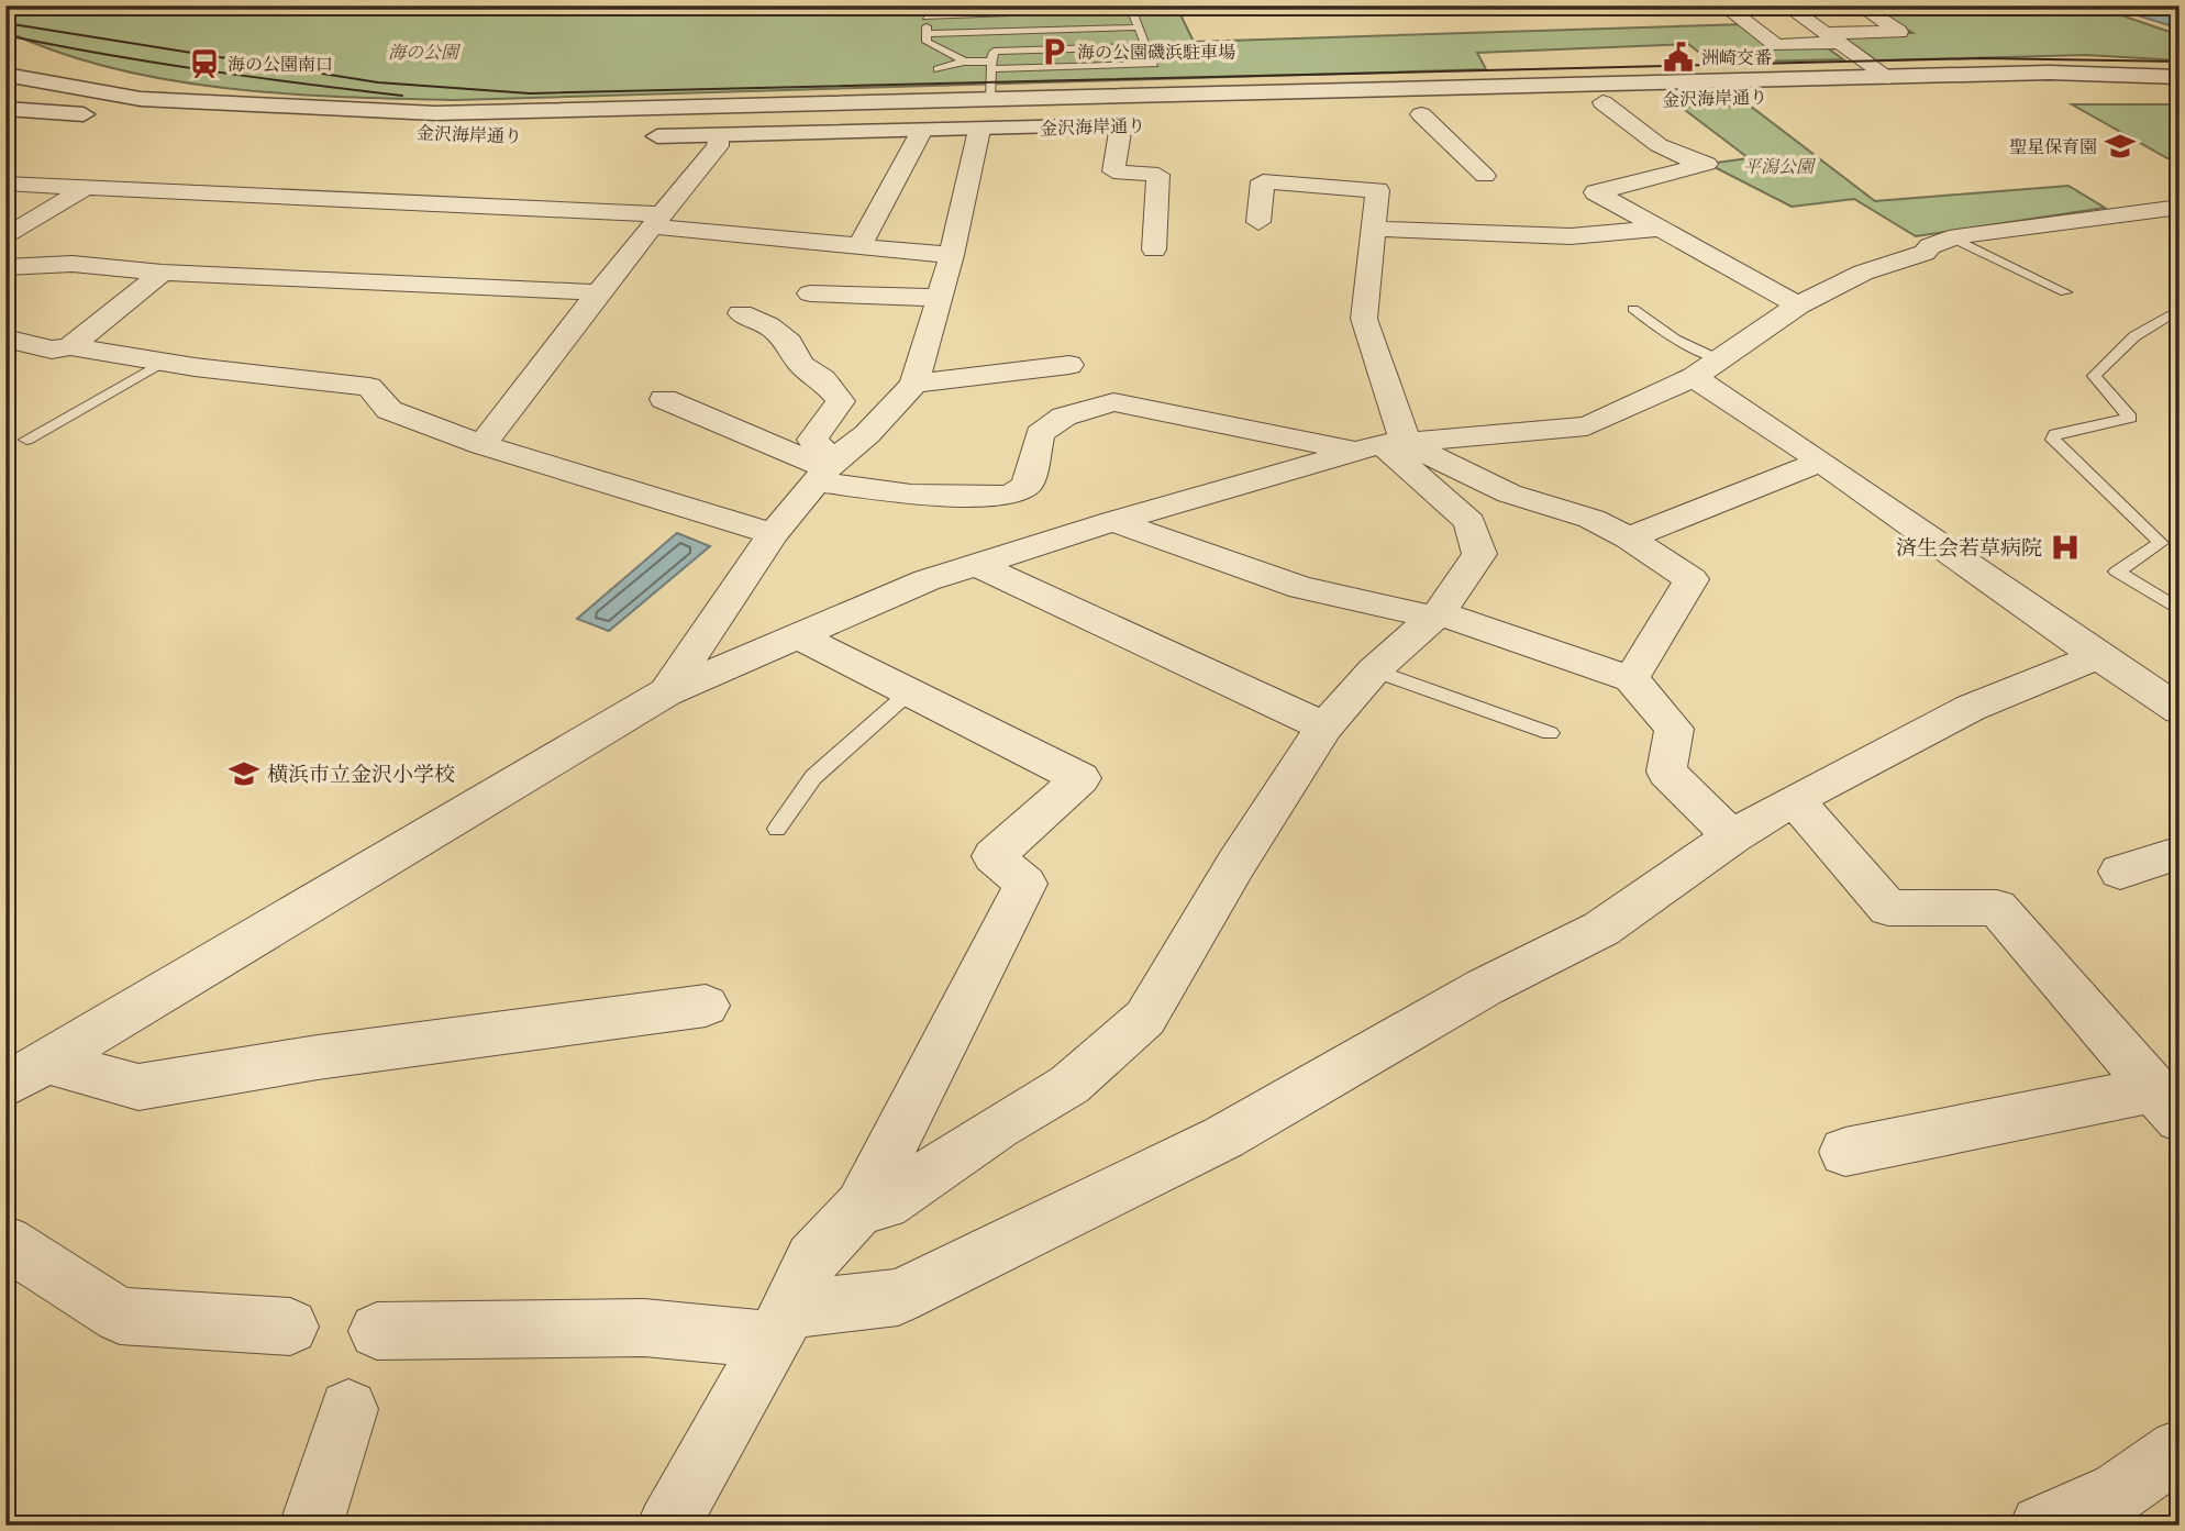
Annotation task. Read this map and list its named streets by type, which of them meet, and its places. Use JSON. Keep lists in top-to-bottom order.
{
  "streets": {
    "street": ["金沢海岸通り"]
  },
  "parks": ["海の公園", "平潟公園"],
  "places": {
    "parking": ["海の公園磯浜駐車場"],
    "public building": ["洲崎交番"],
    "station": ["海の公園南口"],
    "school or university": ["聖星保育園", "横浜市立金沢小学校"],
    "hospital": ["済生会若草病院"]
  }
}
